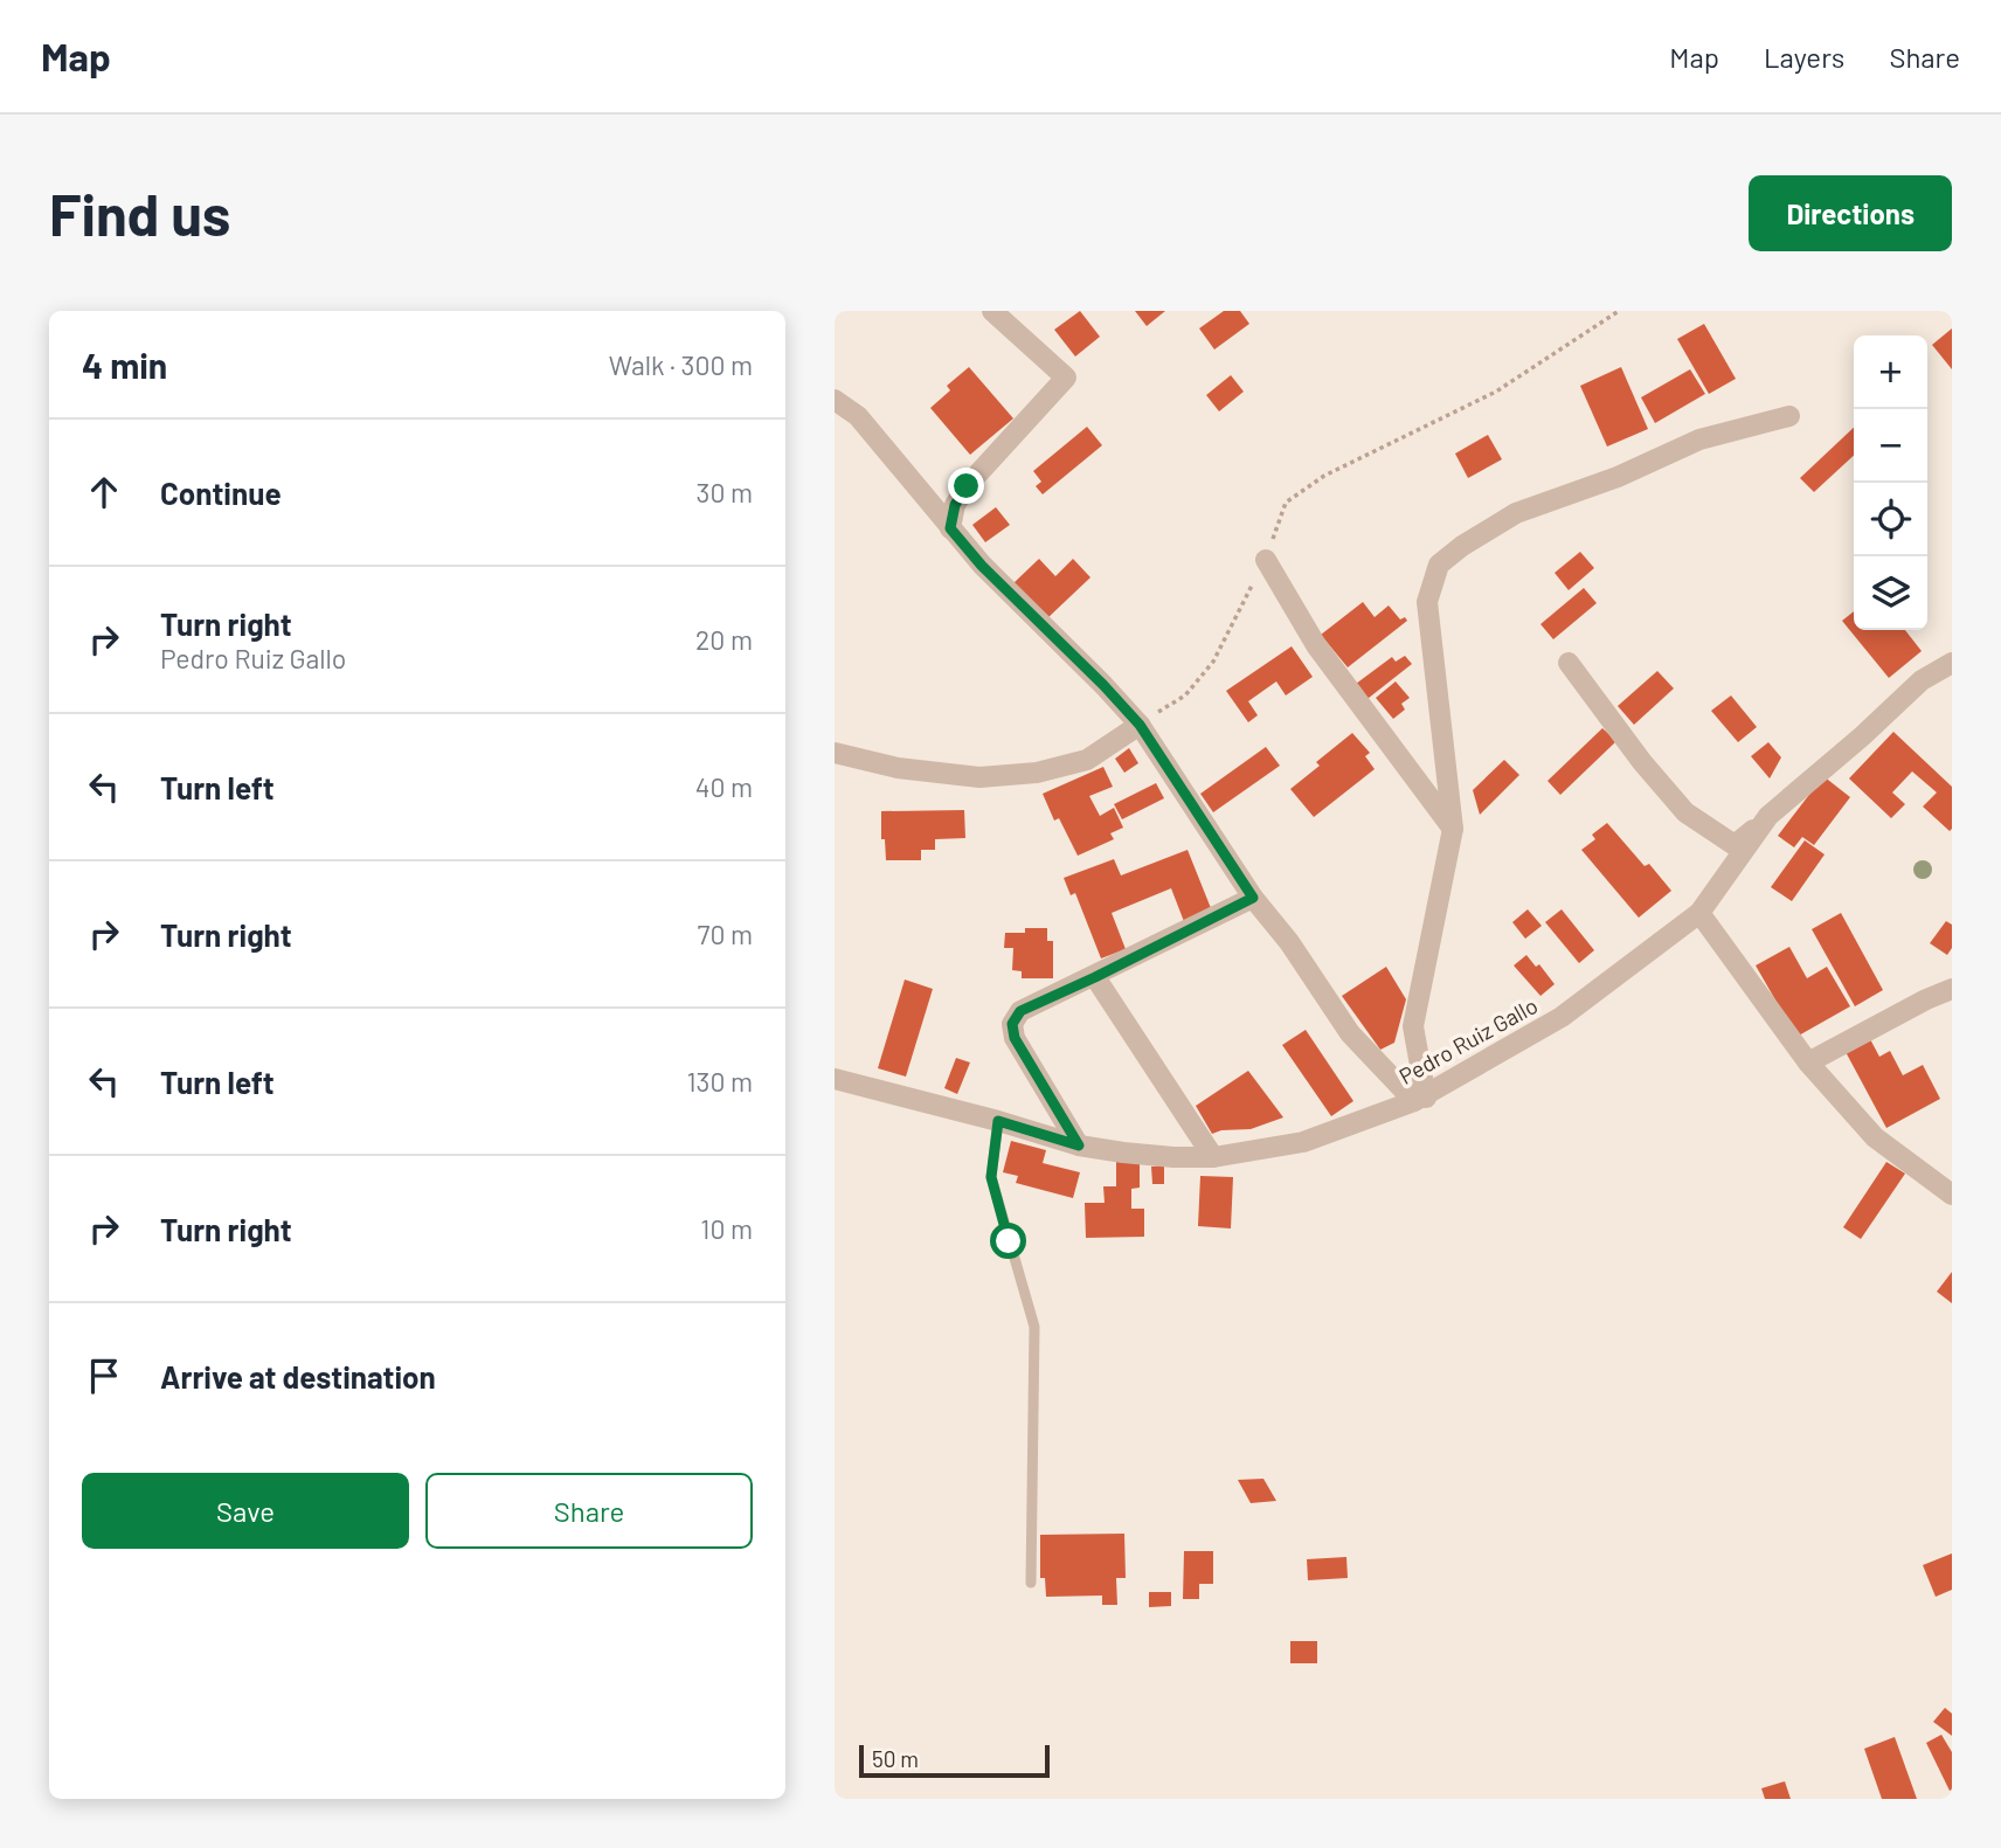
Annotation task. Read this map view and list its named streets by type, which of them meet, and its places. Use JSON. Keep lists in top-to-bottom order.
{
  "streets": {
    "street": ["Pedro Ruiz Gallo"]
  },
  "scale_bar": "50 m",
  "page": {
    "header": "Map",
    "nav": ["Map", "Layers", "Share"],
    "buttons": [
      "Directions",
      ["Save", "Share"]
    ],
    "title": "Find us",
    "heading": ["4 min", "Walk · 300 m"],
    "map_buttons": ["+", "−"],
    "list": [
      ["Continue", "30 m"],
      ["Turn right", "Pedro Ruiz Gallo", "20 m"],
      ["Turn left", "40 m"],
      ["Turn right", "70 m"],
      ["Turn left", "130 m"],
      ["Turn right", "10 m"],
      "Arrive at destination"
    ],
    "scale": "50 m"
  }
}
